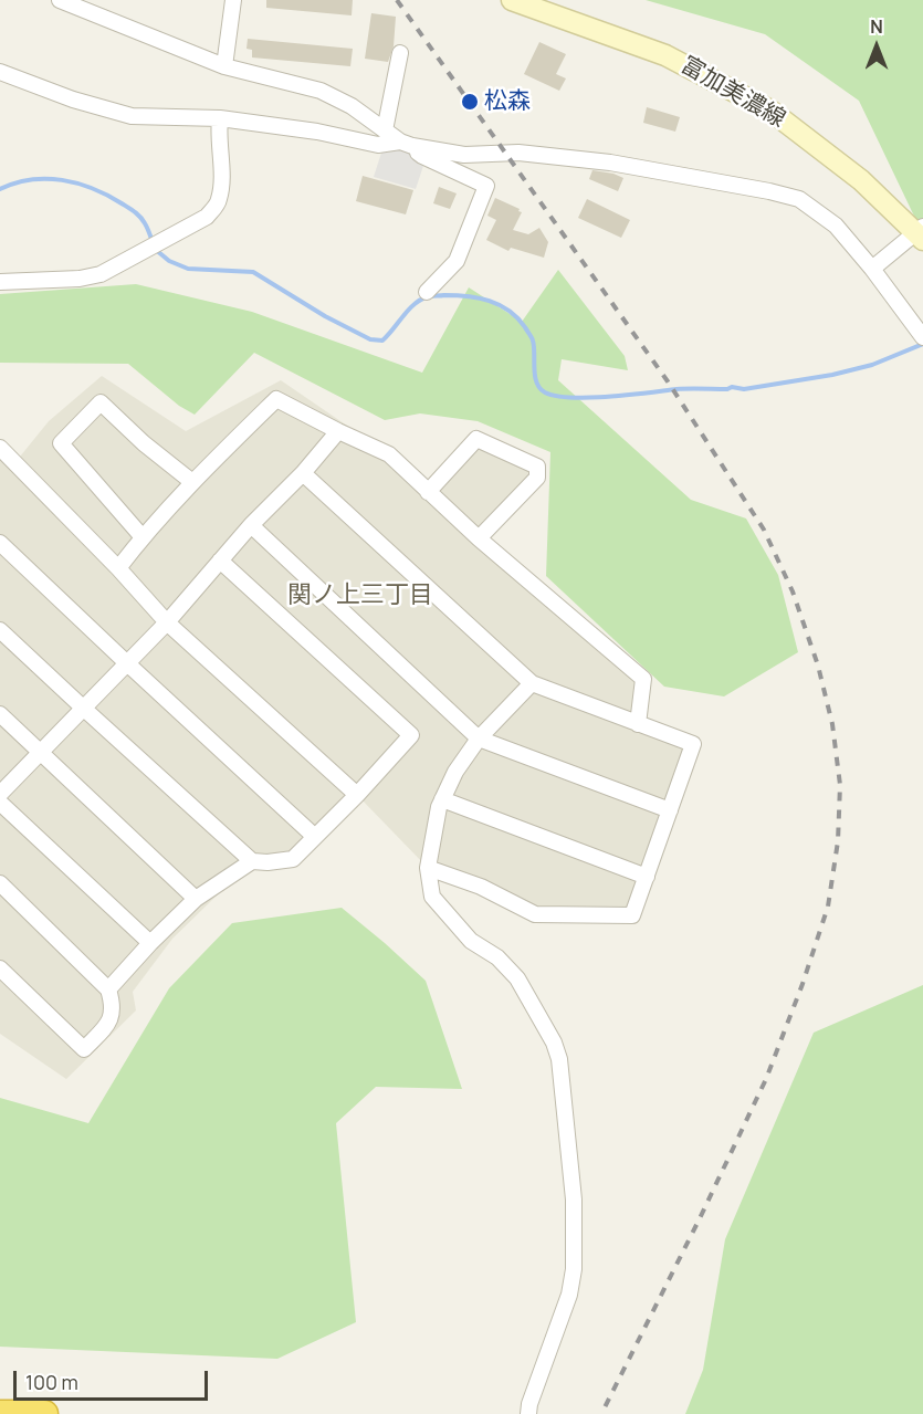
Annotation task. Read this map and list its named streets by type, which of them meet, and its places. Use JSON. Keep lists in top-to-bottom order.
{
  "streets": {
    "main road": ["富加美濃線"]
  },
  "districts": ["関ノ上三丁目"],
  "places": ["松森"],
  "scale_bar": "100 m",
  "north": "top"
}
